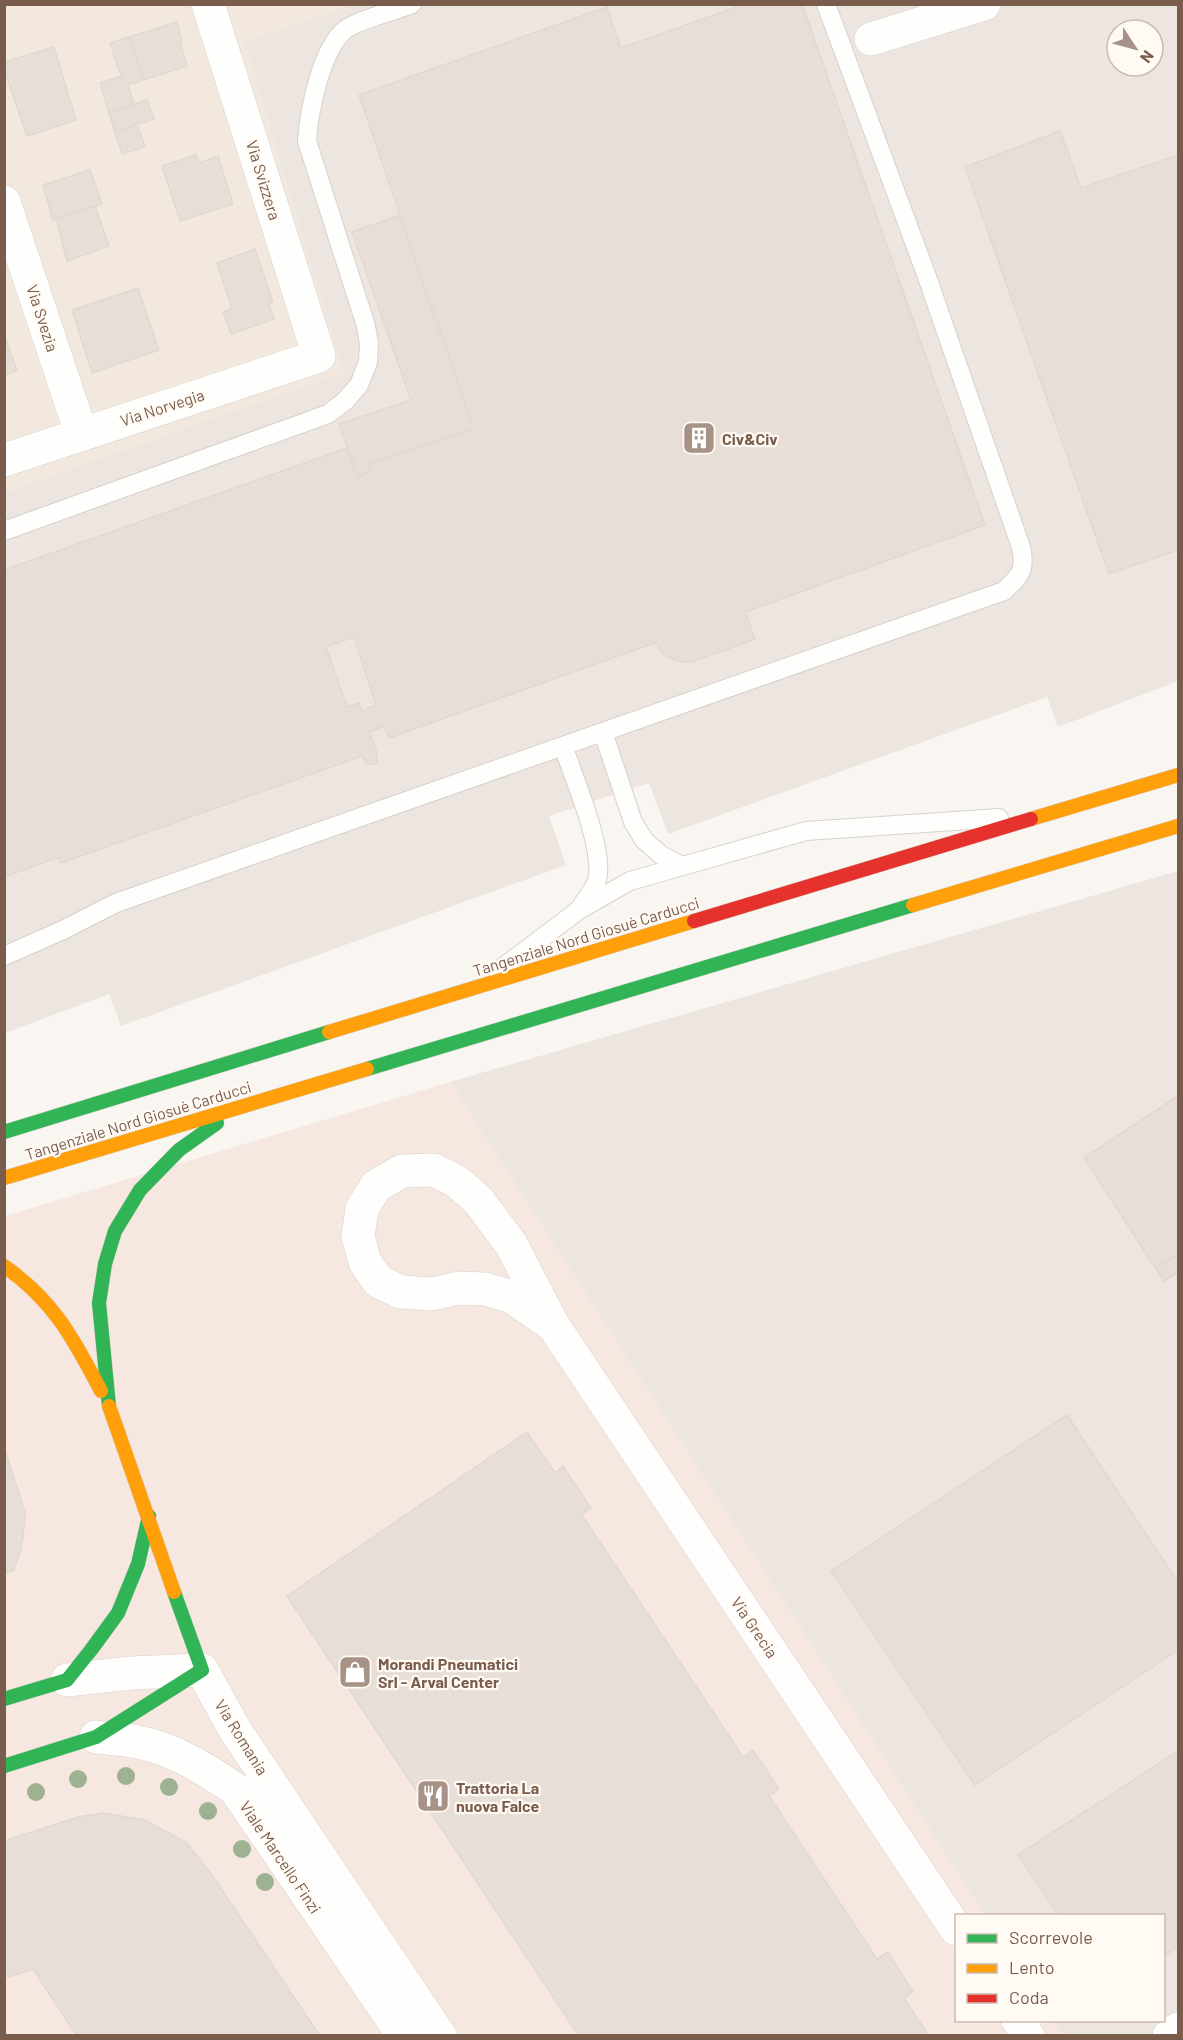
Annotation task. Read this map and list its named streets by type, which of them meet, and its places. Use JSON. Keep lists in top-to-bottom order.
{
  "streets": {
    "main road": ["Tangenziale Nord Giosuè Carducci", "Via Romania", "Viale Marcello Finzi"],
    "street": [
      "Via Svizzera",
      "Via Svezia",
      "Via Norvegia",
      "Via Grecia"
    ]
  },
  "crossings": [
    ["Via Svizzera", "Via Norvegia"],
    ["Via Svezia", "Via Norvegia"],
    ["Via Romania", "Viale Marcello Finzi"]
  ],
  "places": {
    "building": ["Civ&Civ"],
    "shop": ["Morandi Pneumatici Srl - Arval Center"],
    "restaurant": ["Trattoria La nuova Falce"]
  },
  "legend": ["Scorrevole", "Lento", "Coda"],
  "north": "bottom right"
}
